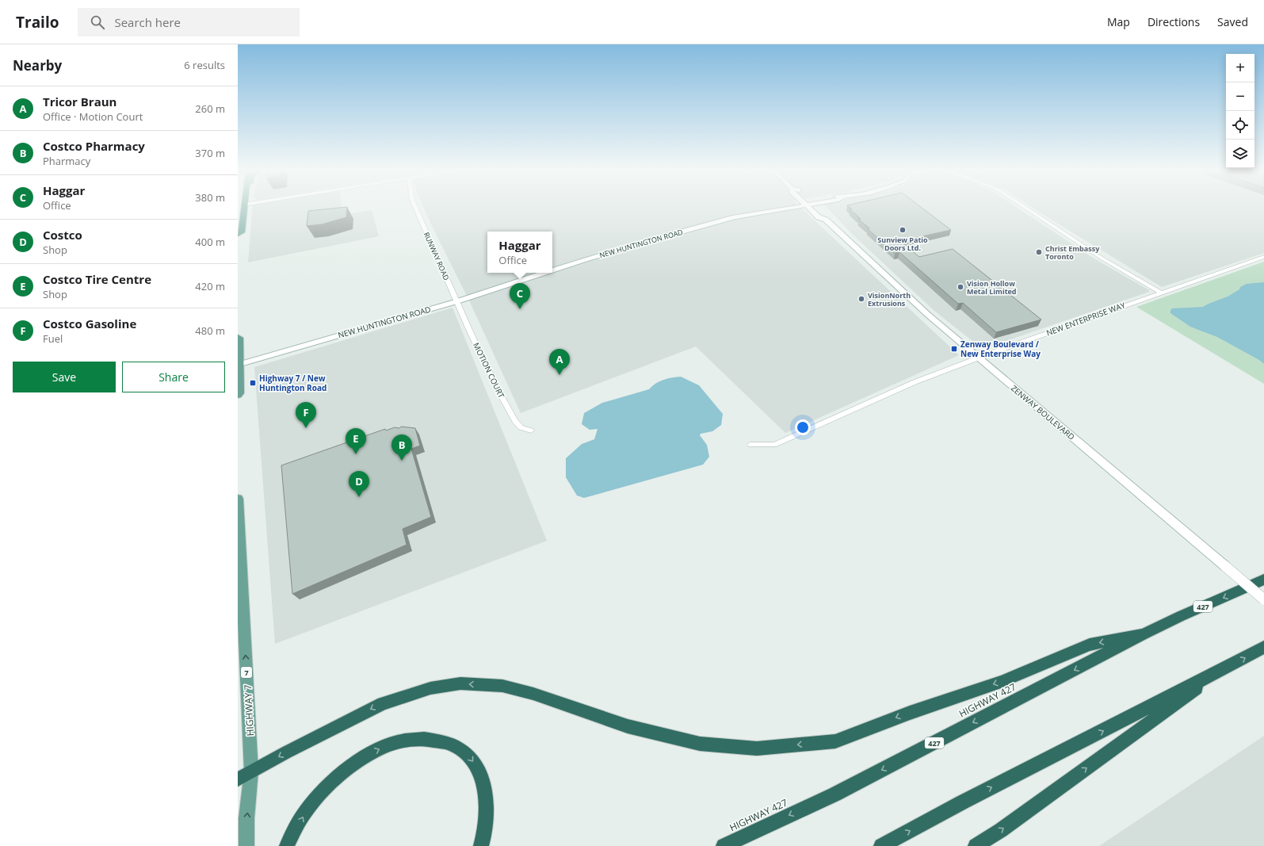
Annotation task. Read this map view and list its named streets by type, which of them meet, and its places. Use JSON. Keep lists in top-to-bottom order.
{
  "streets": {
    "highway": ["427", "HIGHWAY 427"],
    "main road": ["7", "HIGHWAY 7"],
    "street": [
      "NEW HUNTINGTON ROAD",
      "RUNWAY ROAD",
      "NEW ENTERPRISE WAY",
      "MOTION COURT",
      "ZENWAY BOULEVARD"
    ]
  },
  "crossings": [
    ["NEW HUNTINGTON ROAD", "RUNWAY ROAD"],
    ["NEW HUNTINGTON ROAD", "MOTION COURT"],
    ["RUNWAY ROAD", "MOTION COURT"],
    ["NEW ENTERPRISE WAY", "ZENWAY BOULEVARD"]
  ],
  "one_way": ["HIGHWAY 7"],
  "places": {
    "other": [
      "Sunview Patio Doors Ltd.",
      "Christ Embassy Toronto",
      "Vision Hollow Metal Limited",
      "VisionNorth Extrusions"
    ],
    "transit": ["Zenway Boulevard / New Enterprise Way", "Highway 7 / New Huntington Road"]
  },
  "page": {
    "header": "Trailo",
    "search": "Search here",
    "nav": ["Map", "Directions", "Saved"],
    "heading": ["Nearby", "6 results"],
    "map_buttons": ["+", "−"],
    "list": [
      {
        "mark": "A",
        "name": "Tricor Braun",
        "note": "Office · Motion Court",
        "value": "260 m"
      },
      {
        "mark": "B",
        "name": "Costco Pharmacy",
        "note": "Pharmacy",
        "value": "370 m"
      },
      {
        "mark": "C",
        "name": "Haggar",
        "note": "Office",
        "value": "380 m"
      },
      {
        "mark": "D",
        "name": "Costco",
        "note": "Shop",
        "value": "400 m"
      },
      {
        "mark": "E",
        "name": "Costco Tire Centre",
        "note": "Shop",
        "value": "420 m"
      },
      {
        "mark": "F",
        "name": "Costco Gasoline",
        "note": "Fuel",
        "value": "480 m"
      }
    ],
    "popup": ["Haggar", "Office"],
    "pins": [
      "C",
      "A",
      "F",
      "E",
      "B",
      "D"
    ],
    "buttons": ["Save", "Share"]
  }
}
